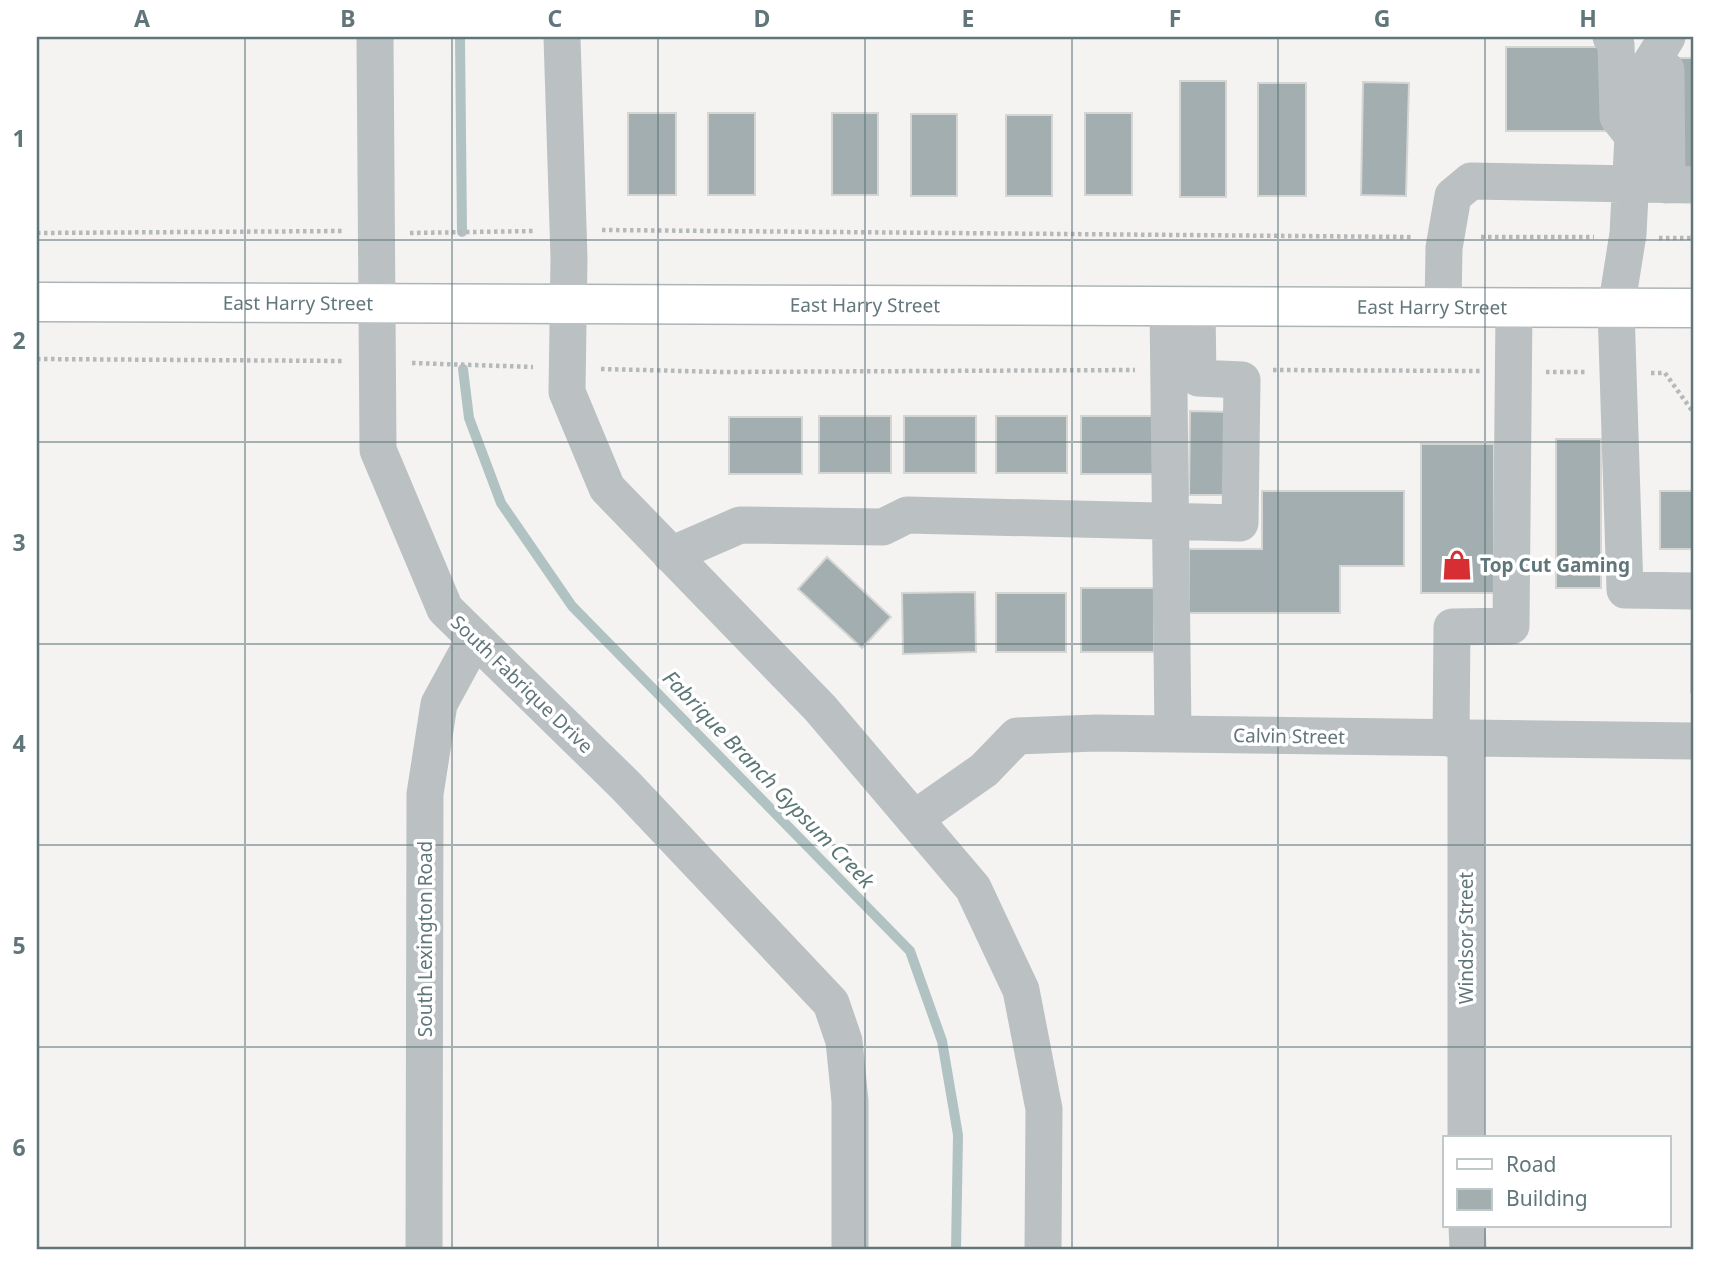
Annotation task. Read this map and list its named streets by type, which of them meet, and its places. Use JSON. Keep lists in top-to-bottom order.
{
  "streets": {
    "main road": ["East Harry Street"],
    "street": [
      "South Fabrique Drive",
      "Calvin Street",
      "Windsor Street",
      "South Lexington Road"
    ]
  },
  "crossings": [
    ["East Harry Street", "South Fabrique Drive"],
    ["South Fabrique Drive", "South Lexington Road"],
    ["Calvin Street", "Windsor Street"]
  ],
  "water": ["Fabrique Branch Gypsum Creek"],
  "places": {
    "shop": ["Top Cut Gaming"]
  },
  "legend": ["Road", "Building"],
  "grid": {
    "columns": [
      "A",
      "B",
      "C",
      "D",
      "E",
      "F",
      "G",
      "H"
    ],
    "rows": [
      "1",
      "2",
      "3",
      "4",
      "5",
      "6"
    ]
  }
}
